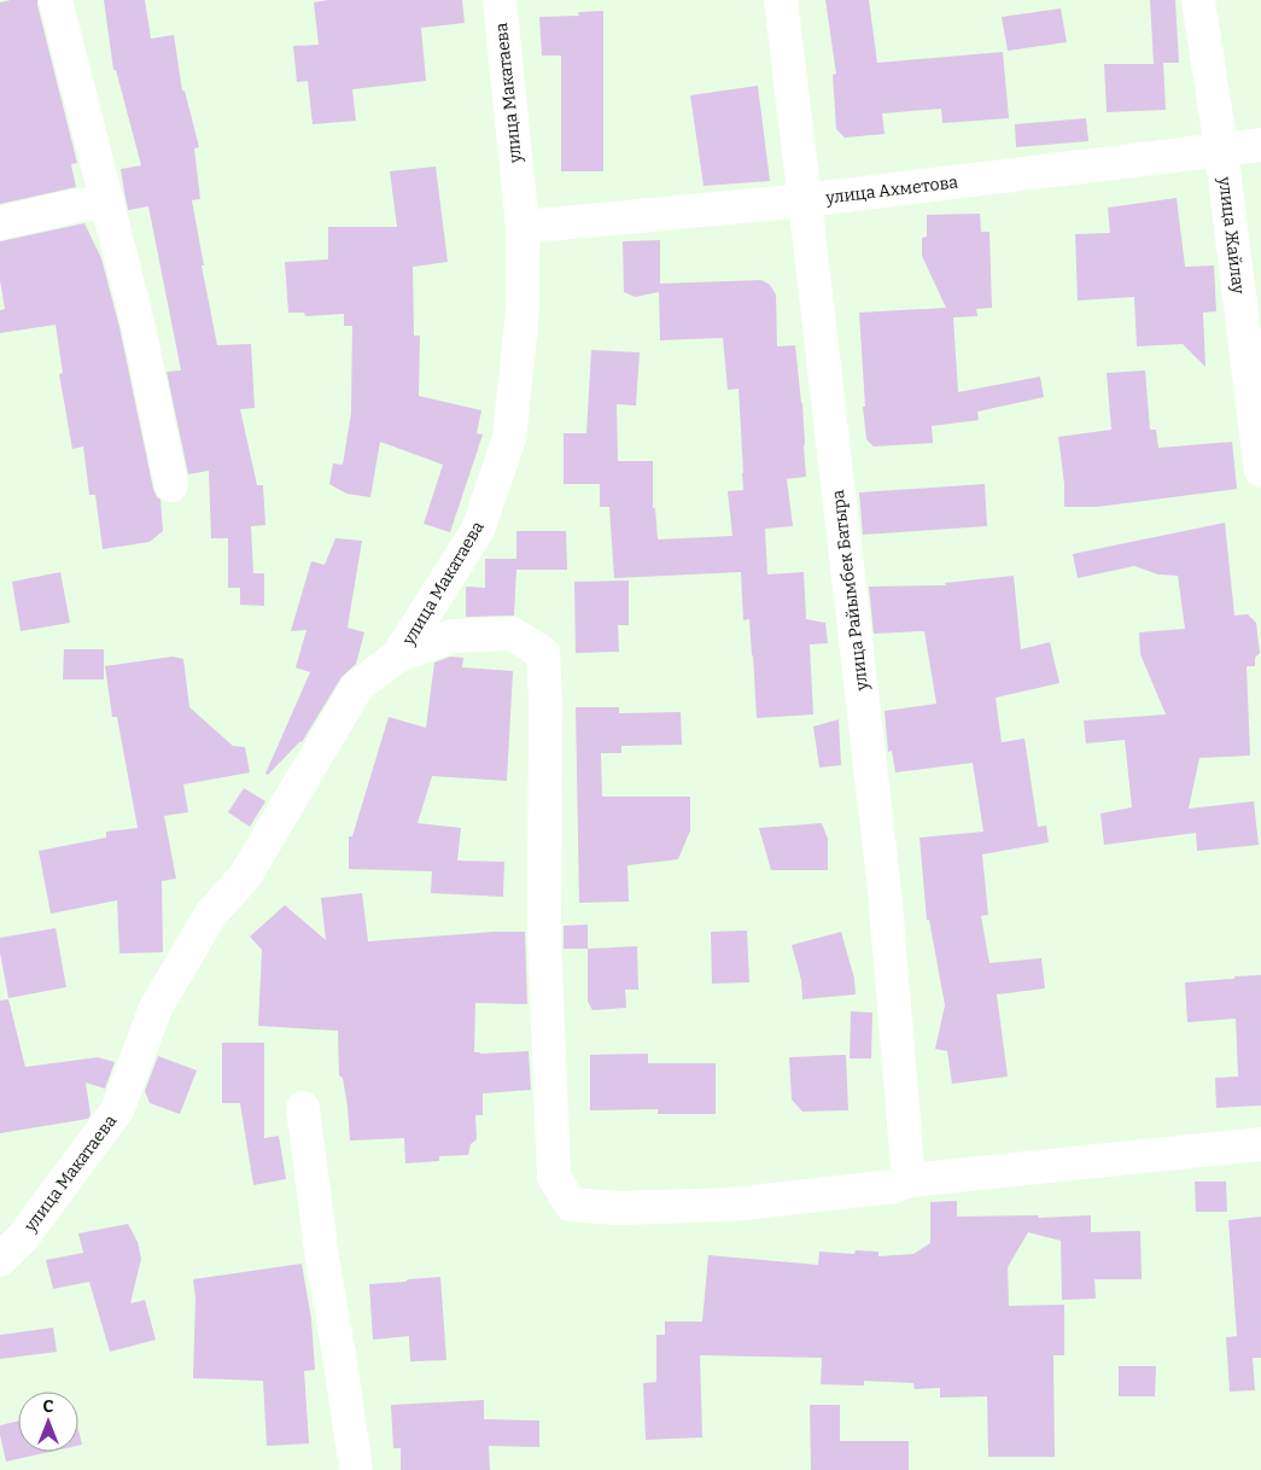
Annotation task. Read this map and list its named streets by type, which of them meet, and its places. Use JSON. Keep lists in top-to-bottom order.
{
  "streets": {
    "street": [
      "улица Макатаева",
      "улица Ахметова",
      "улица Жайлау",
      "улица Райымбек Батыра"
    ]
  },
  "crossings": [
    ["улица Макатаева", "улица Ахметова"],
    ["улица Ахметова", "улица Жайлау"],
    ["улица Ахметова", "улица Райымбек Батыра"]
  ],
  "north": "top"
}
